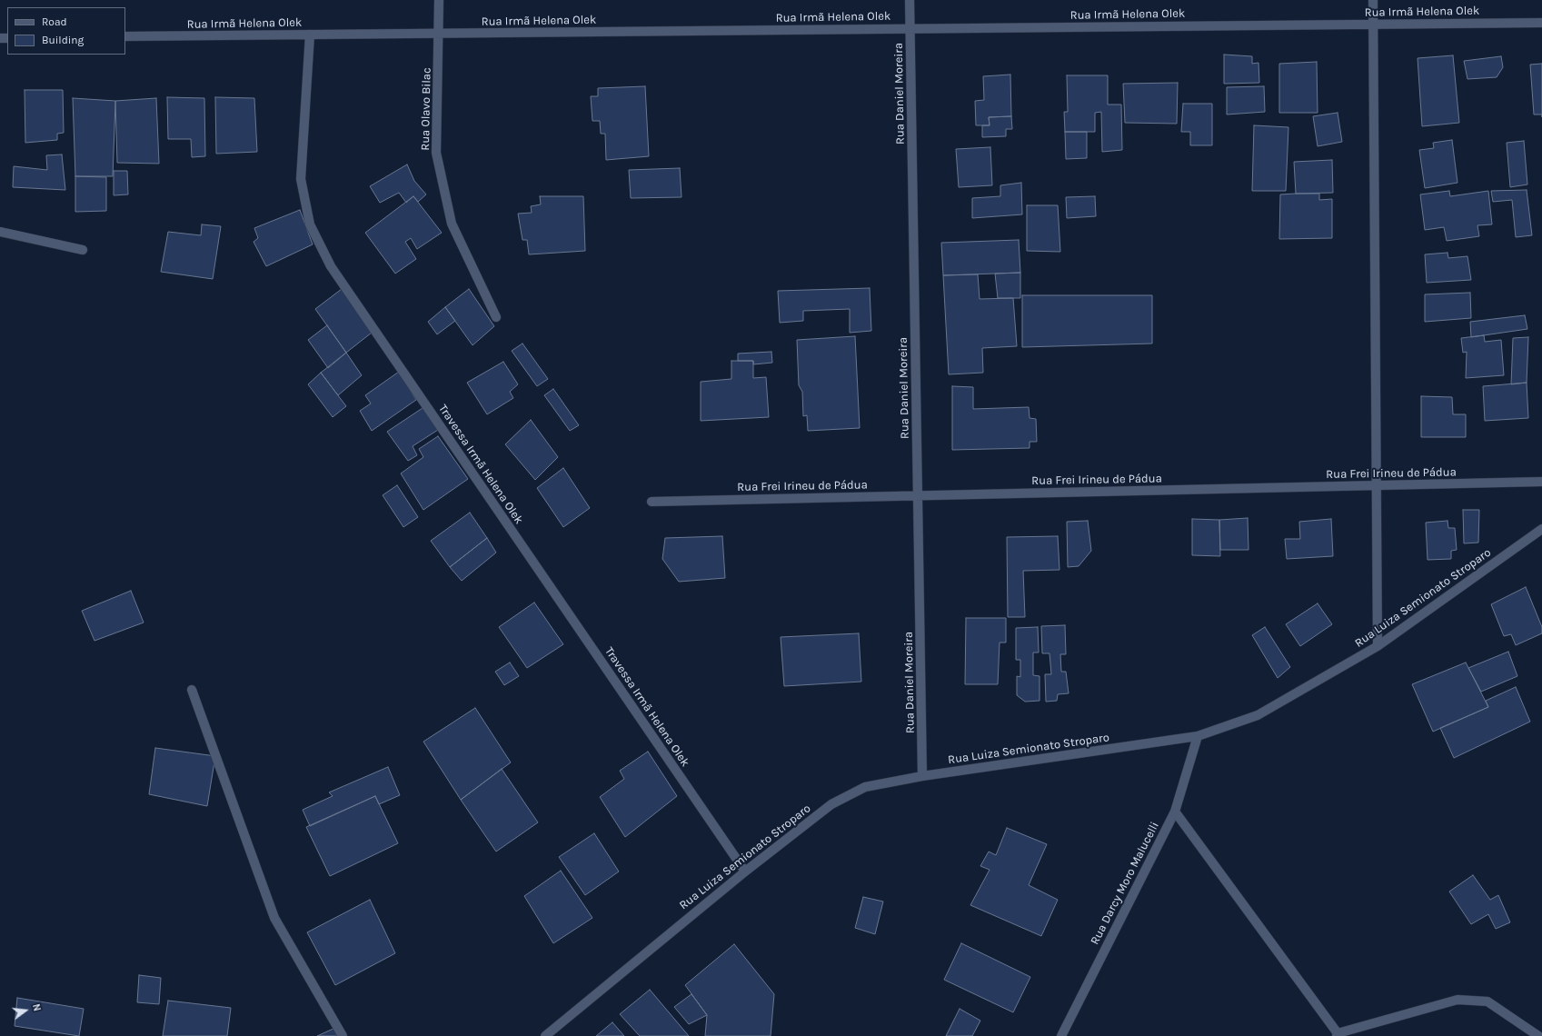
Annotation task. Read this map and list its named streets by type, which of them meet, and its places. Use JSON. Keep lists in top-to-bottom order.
{
  "streets": {
    "street": [
      "Rua Irmã Helena Olek",
      "Rua Daniel Moreira",
      "Rua Olavo Bilac",
      "Travessa Irmã Helena Olek",
      "Rua Frei Irineu de Pádua",
      "Rua Luiza Semionato Stroparo",
      "Rua Darcy Moro Malucelli"
    ]
  },
  "crossings": [
    ["Rua Irmã Helena Olek", "Rua Daniel Moreira"],
    ["Rua Irmã Helena Olek", "Rua Olavo Bilac"],
    ["Rua Irmã Helena Olek", "Travessa Irmã Helena Olek"],
    ["Rua Daniel Moreira", "Rua Frei Irineu de Pádua"],
    ["Rua Daniel Moreira", "Rua Luiza Semionato Stroparo"],
    ["Travessa Irmã Helena Olek", "Rua Luiza Semionato Stroparo"],
    ["Rua Luiza Semionato Stroparo", "Rua Darcy Moro Malucelli"]
  ],
  "legend": ["Road", "Building"],
  "north": "right"
}
